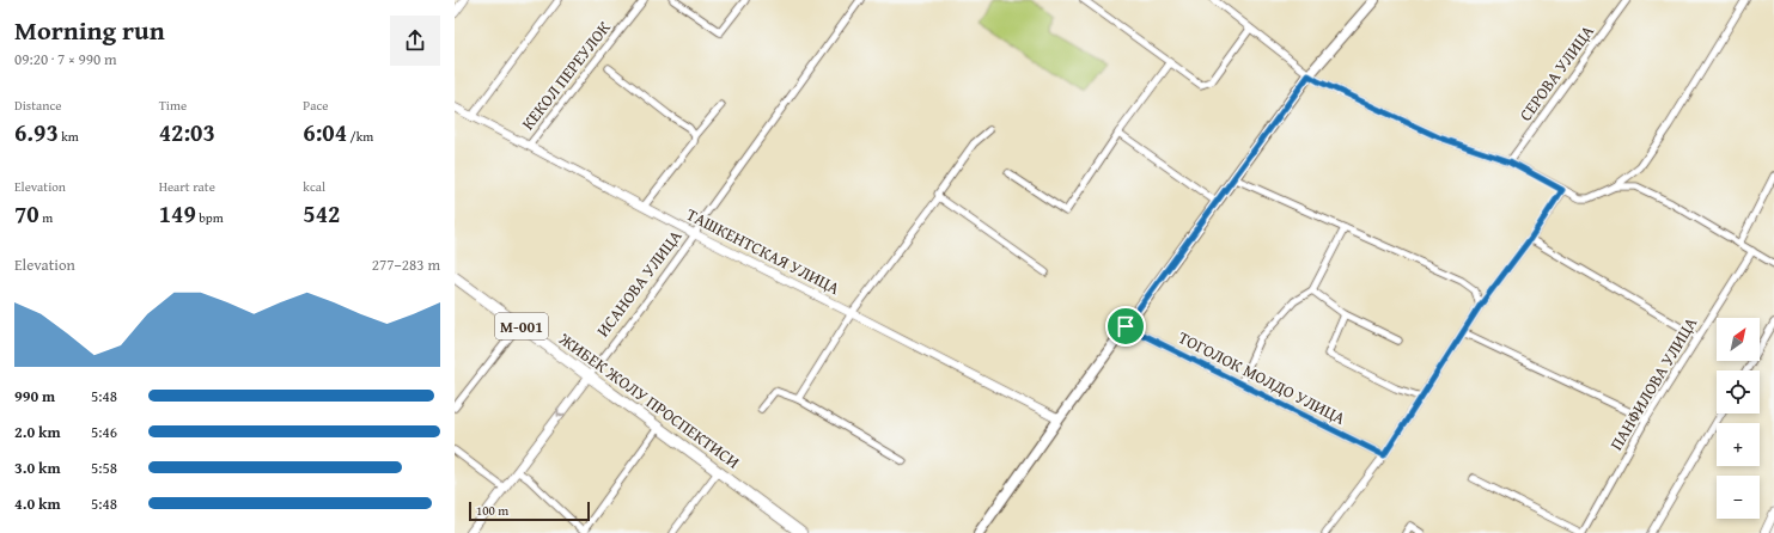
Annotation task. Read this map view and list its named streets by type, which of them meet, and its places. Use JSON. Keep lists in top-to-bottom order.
{
  "streets": {
    "main road": ["М-001", "ЖИБЕК ЖОЛУ ПРОСПЕКТИСИ"],
    "street": [
      "СЕРОВА УЛИЦА",
      "КЕКОЛ ПЕРЕУЛОК",
      "ТАШКЕНТСКАЯ УЛИЦА",
      "ИСАНОВА УЛИЦА",
      "ТОГОЛОК МОЛДО УЛИЦА",
      "ПАНФИЛОВА УЛИЦА"
    ]
  },
  "crossings": [
    ["КЕКОЛ ПЕРЕУЛОК", "ТАШКЕНТСКАЯ УЛИЦА"],
    ["ТАШКЕНТСКАЯ УЛИЦА", "ИСАНОВА УЛИЦА"],
    ["ИСАНОВА УЛИЦА", "ЖИБЕК ЖОЛУ ПРОСПЕКТИСИ"]
  ],
  "scale_bar": "100 m",
  "north": "top right",
  "page": {
    "heading": ["Morning run", "09:20 · 7 × 990 m"],
    "stats": [
      ["Distance", "6.93 km"],
      ["Time", "42:03"],
      ["Pace", "6:04 /km"],
      ["Elevation", "70 m"],
      ["Heart rate", "149 bpm"],
      ["kcal", "542"]
    ],
    "chart": ["Elevation", "277–283 m"],
    "map_buttons": ["+", "−"],
    "list": [
      {
        "name": "990 m",
        "note": "5:48"
      },
      {
        "name": "2.0 km",
        "note": "5:46"
      },
      {
        "name": "3.0 km",
        "note": "5:58"
      },
      {
        "name": "4.0 km",
        "note": "5:48"
      }
    ],
    "scale": "100 m"
  }
}
